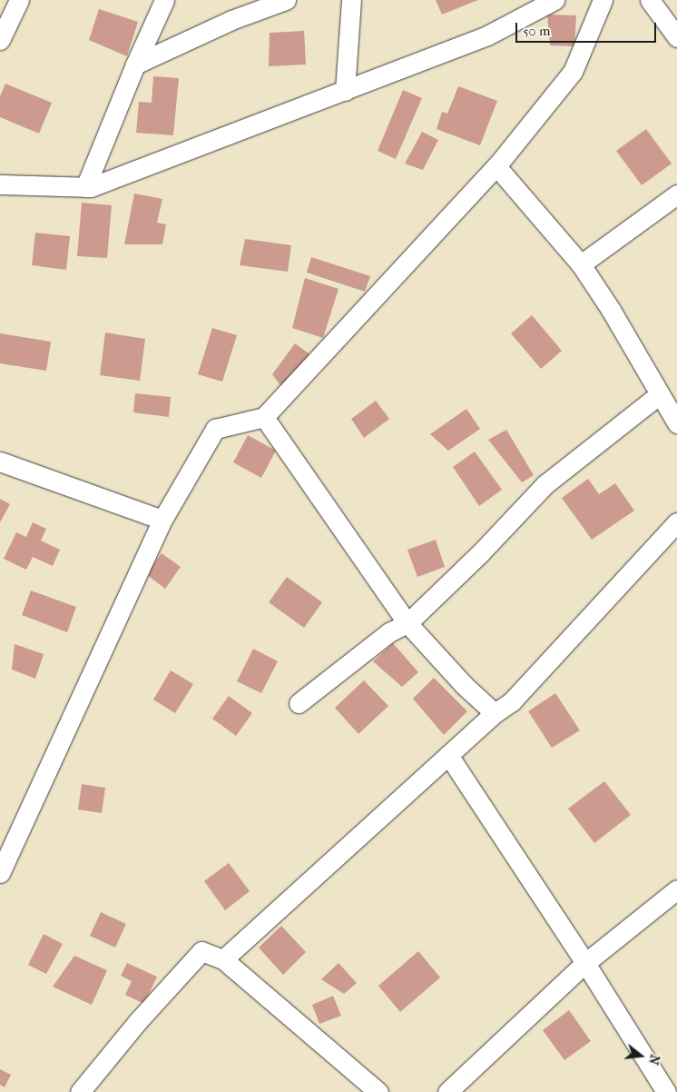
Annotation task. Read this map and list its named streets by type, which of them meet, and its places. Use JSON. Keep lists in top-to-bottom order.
{
  "scale_bar": "50 m",
  "north": "right"
}
